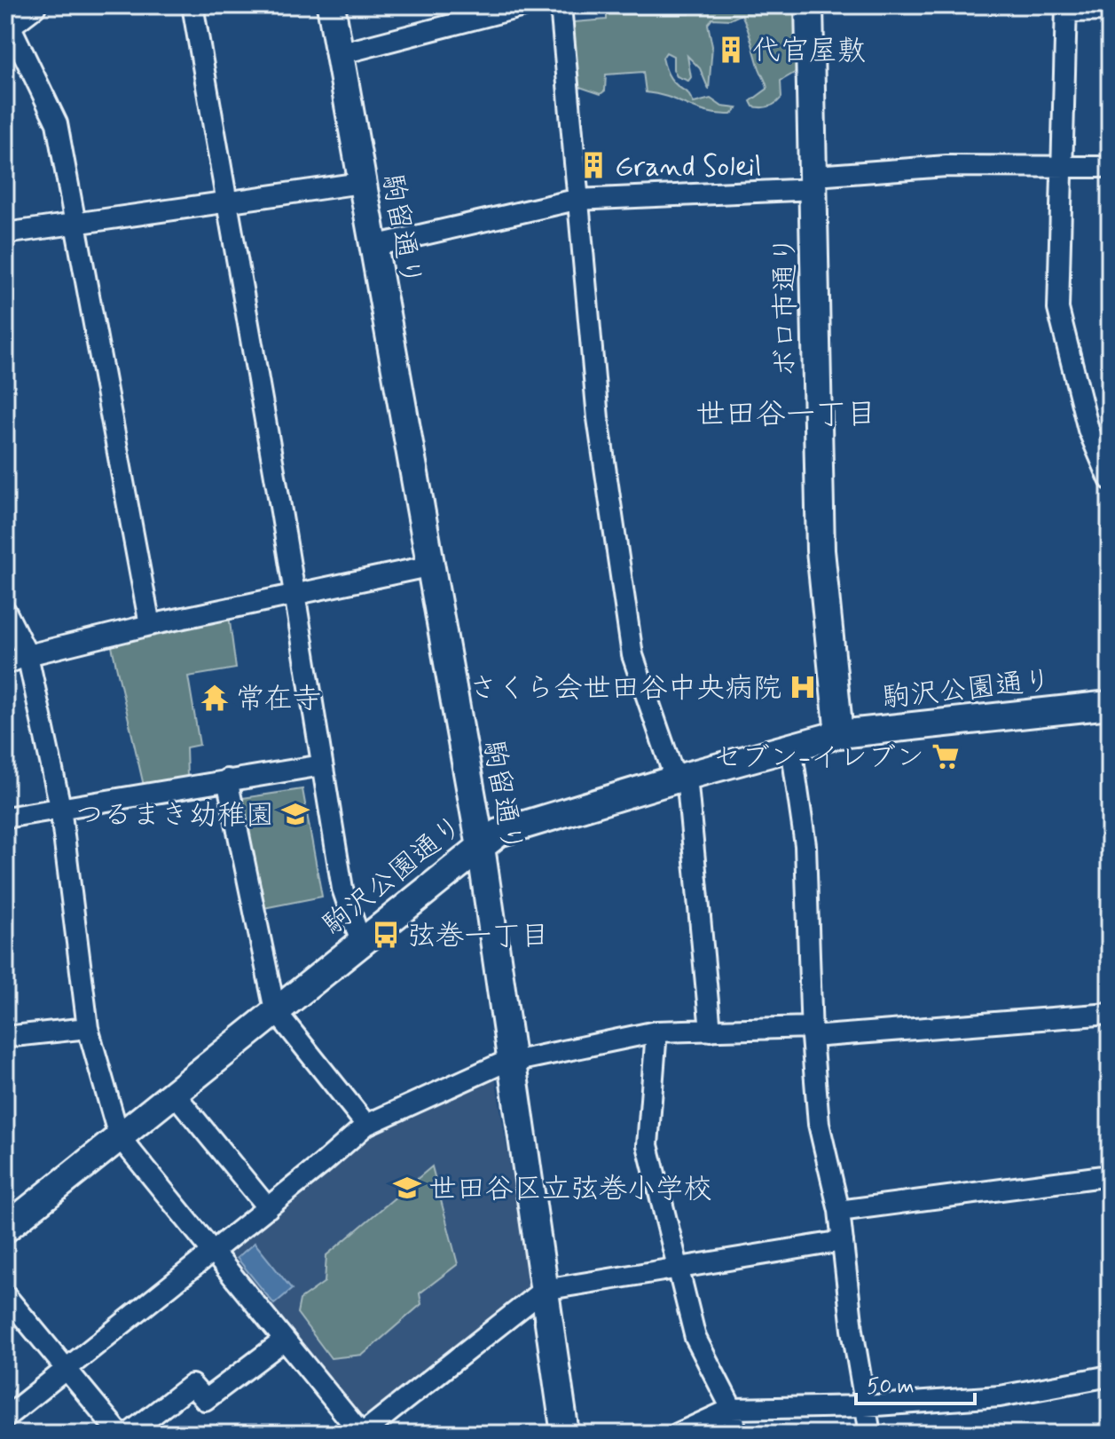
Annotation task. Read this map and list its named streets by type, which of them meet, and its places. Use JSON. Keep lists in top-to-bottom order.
{
  "streets": {
    "street": ["駒留通り", "ボロ市通り", "駒沢公園通り"]
  },
  "crossings": [
    ["駒留通り", "駒沢公園通り"],
    ["ボロ市通り", "駒沢公園通り"]
  ],
  "districts": ["世田谷一丁目"],
  "places": {
    "building": ["代官屋敷", "Grand Soleil"],
    "hospital": ["さくら会世田谷中央病院"],
    "temple": ["常在寺"],
    "supermarket": ["セブン-イレブン"],
    "school or university": ["つるまき幼稚園", "世田谷区立弦巻小学校"],
    "bus stop": ["弦巻一丁目"]
  },
  "scale_bar": "50 m"
}
